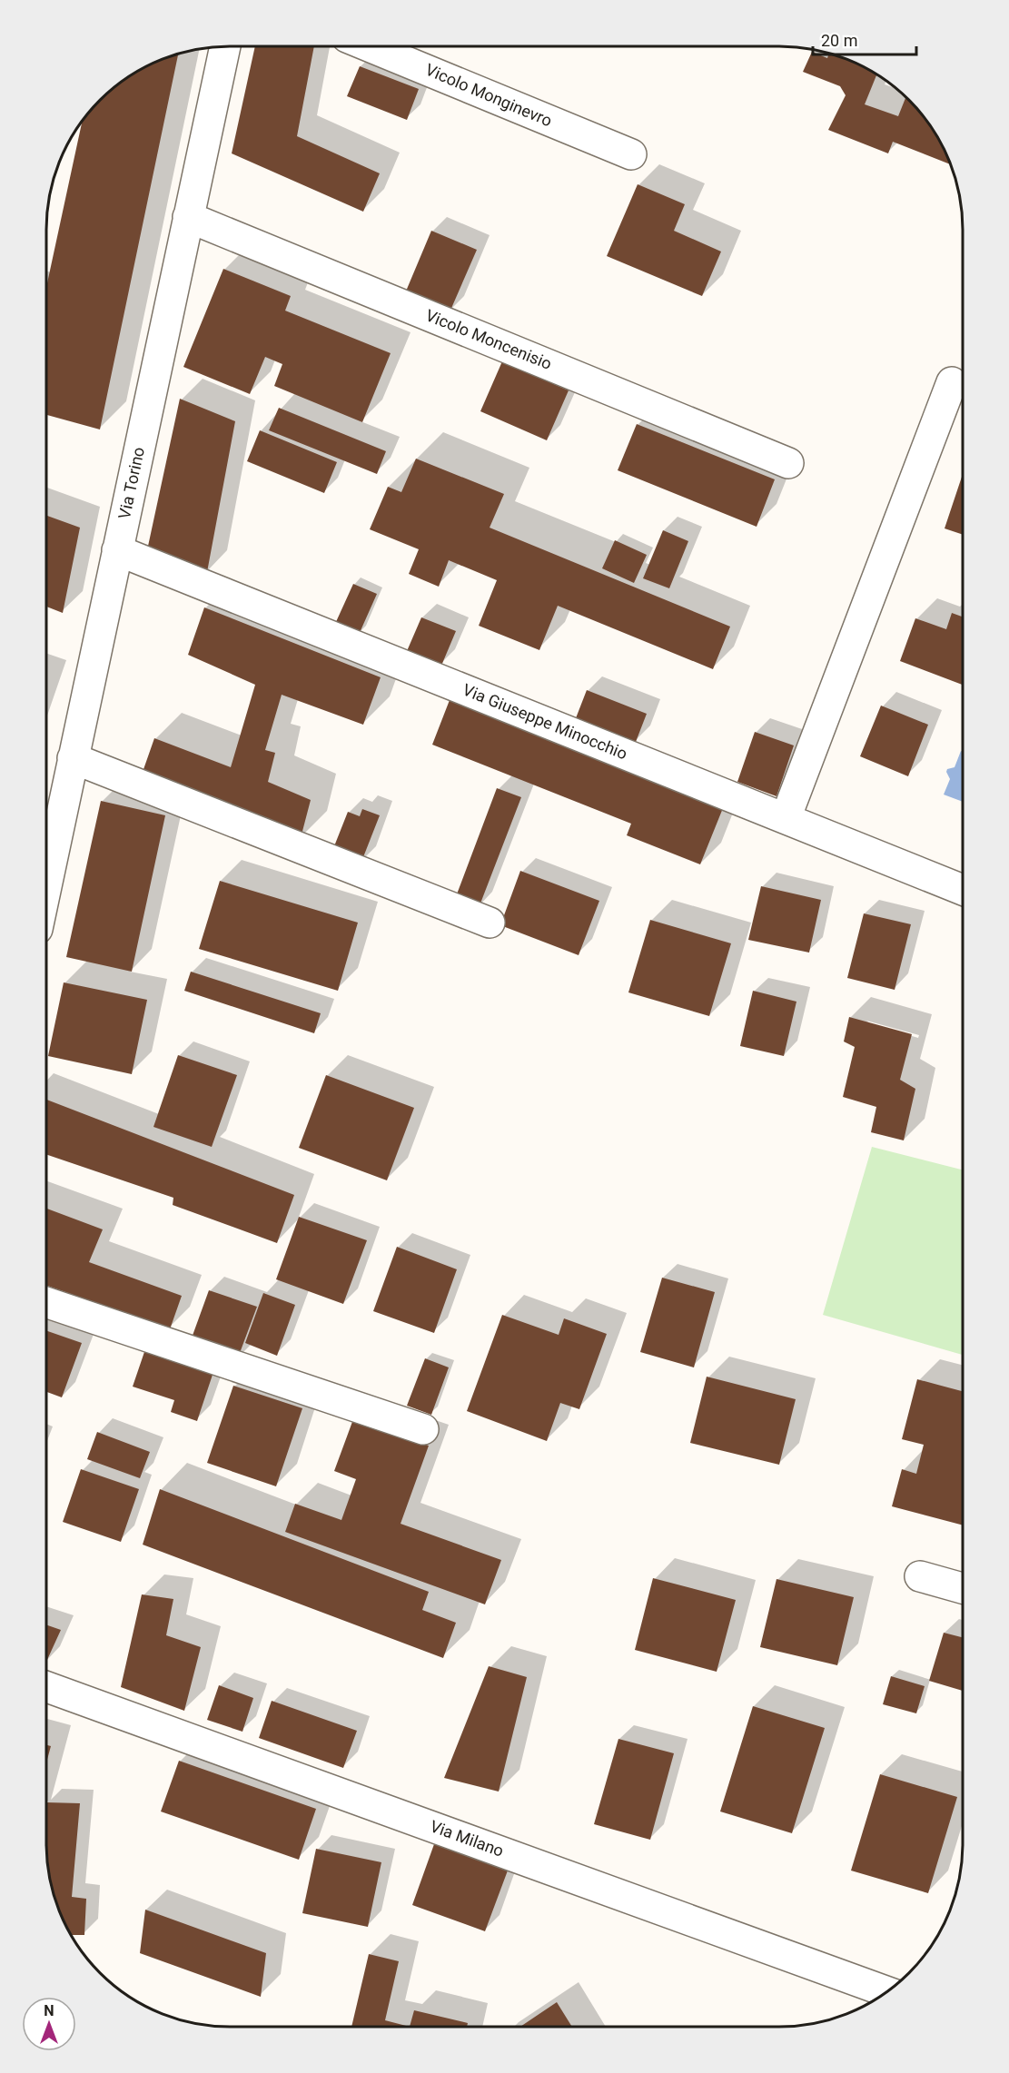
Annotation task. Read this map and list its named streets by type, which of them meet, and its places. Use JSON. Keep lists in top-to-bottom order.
{
  "streets": {
    "street": [
      "Vicolo Monginevro",
      "Vicolo Moncenisio",
      "Via Torino",
      "Via Giuseppe Minocchio",
      "Via Milano"
    ]
  },
  "crossings": [
    ["Vicolo Moncenisio", "Via Torino"],
    ["Via Torino", "Via Giuseppe Minocchio"]
  ],
  "scale_bar": "20 m",
  "north": "top"
}
